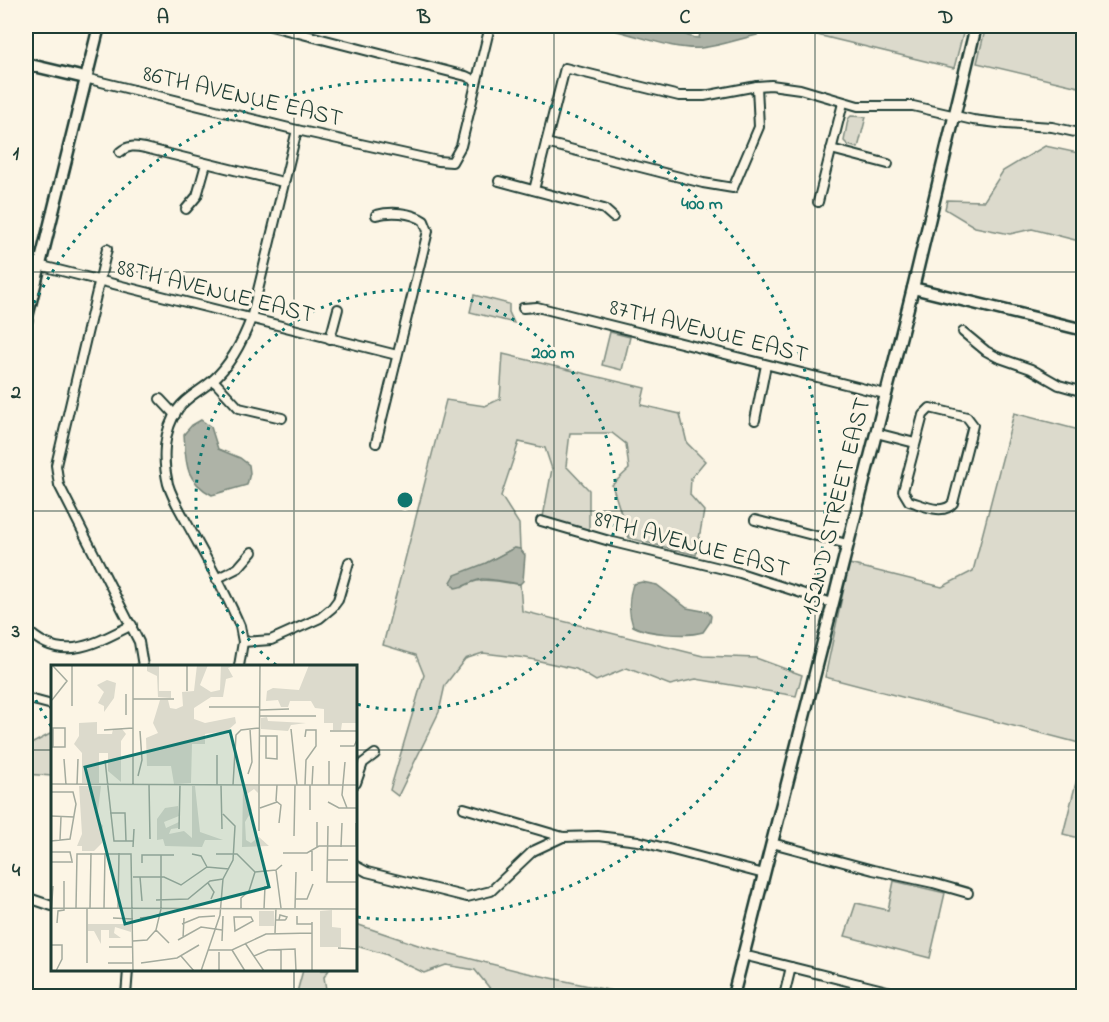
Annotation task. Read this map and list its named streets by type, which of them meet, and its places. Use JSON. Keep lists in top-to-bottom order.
{
  "streets": {
    "street": [
      "86TH AVENUE EAST",
      "88TH AVENUE EAST",
      "87TH AVENUE EAST",
      "152ND STREET EAST",
      "89TH AVENUE EAST"
    ]
  },
  "crossings": [
    ["87TH AVENUE EAST", "152ND STREET EAST"],
    ["152ND STREET EAST", "89TH AVENUE EAST"]
  ],
  "grid": {
    "columns": [
      "A",
      "B",
      "C",
      "D"
    ],
    "rows": [
      "1",
      "2",
      "3",
      "4"
    ]
  },
  "rings": ["400 m", "200 m"]
}
